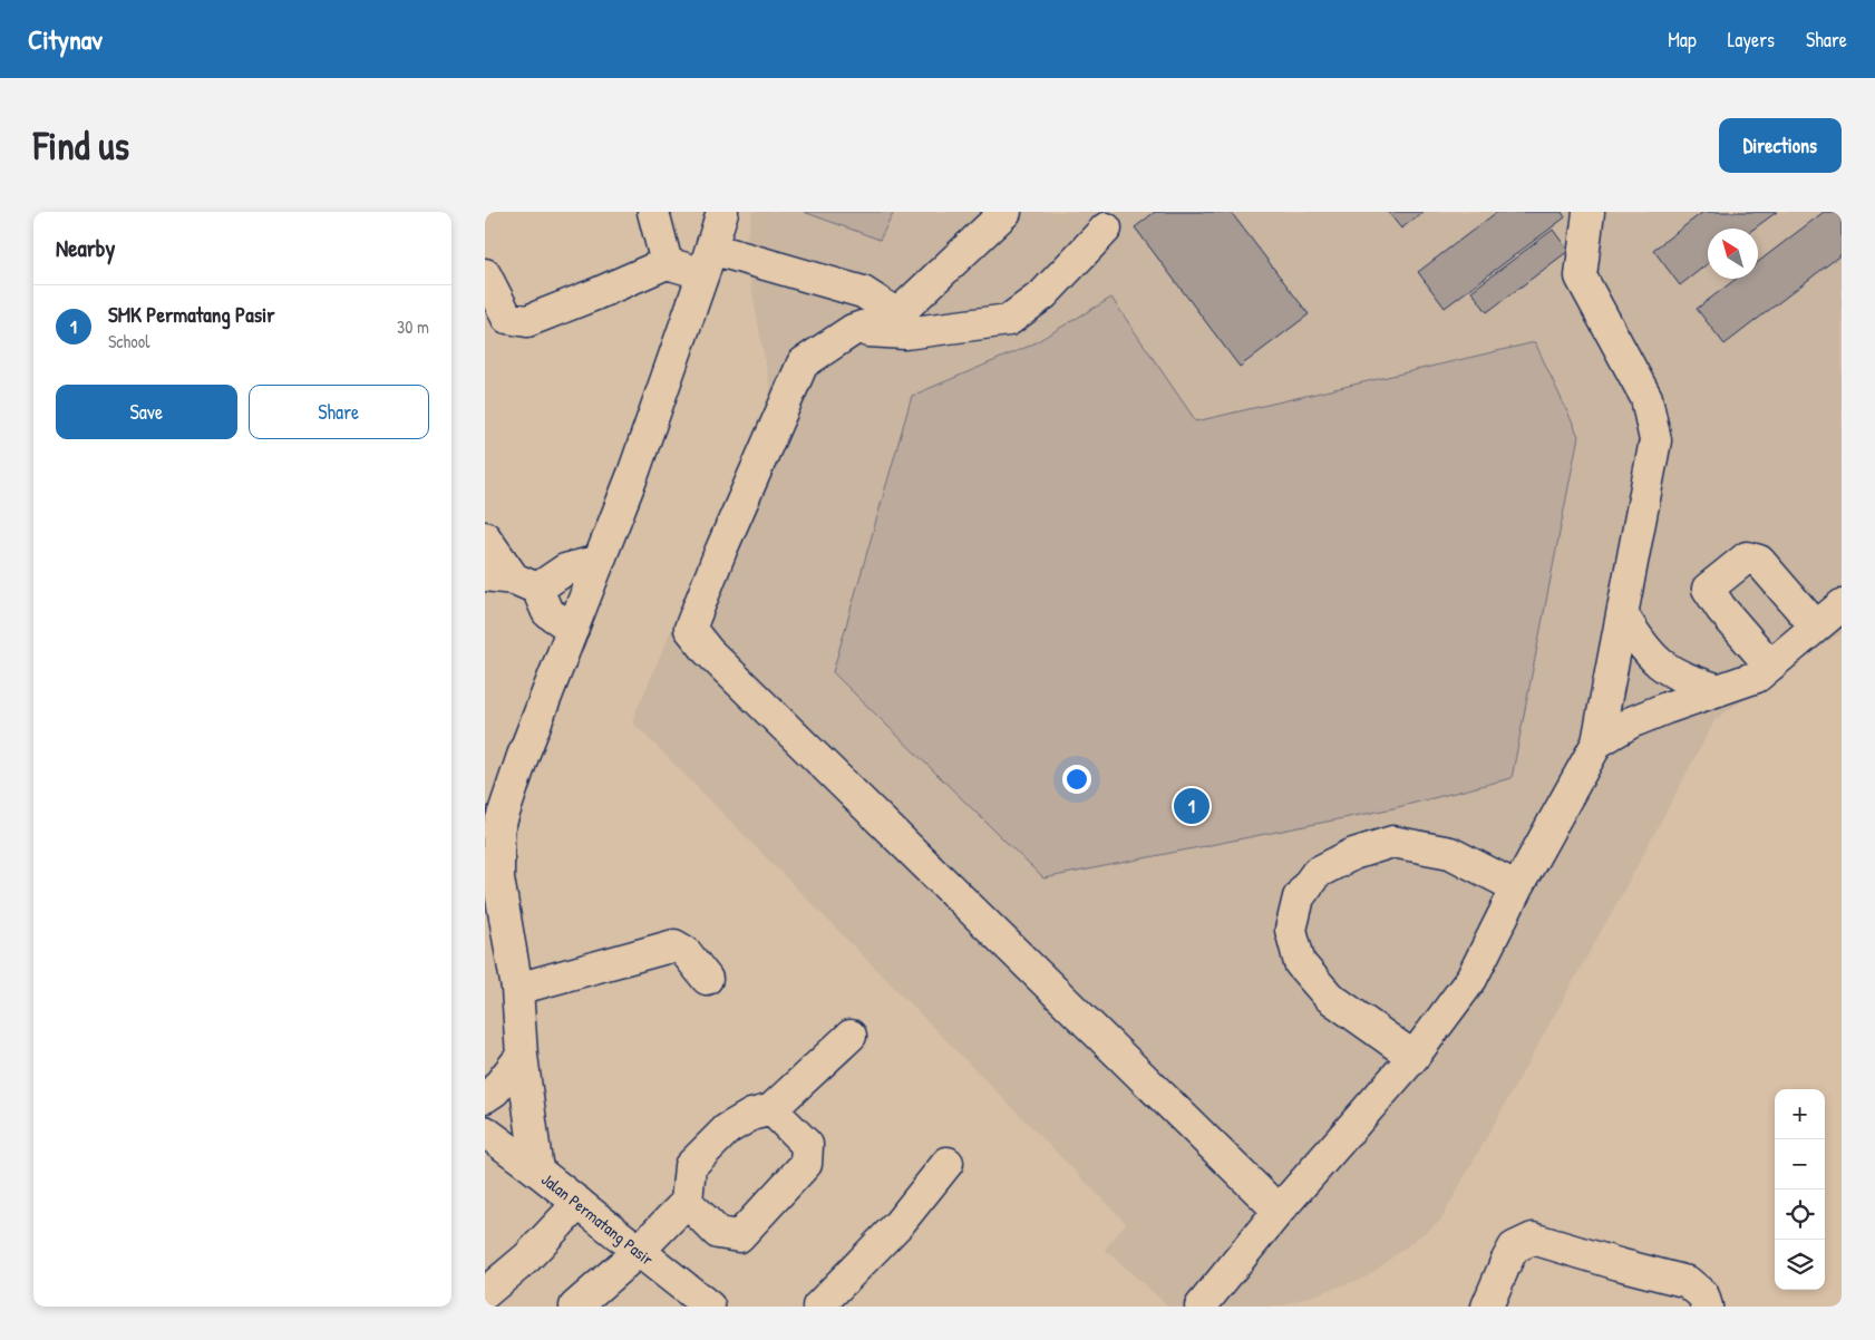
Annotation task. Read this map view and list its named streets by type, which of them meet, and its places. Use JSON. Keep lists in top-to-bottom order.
{
  "streets": {
    "street": ["Jalan Permatang Pasir"]
  },
  "north": "top left",
  "page": {
    "header": "Citynav",
    "nav": ["Map", "Layers", "Share"],
    "buttons": [
      "Directions",
      ["Save", "Share"]
    ],
    "title": "Find us",
    "heading": "Nearby",
    "list": [
      {
        "mark": "1",
        "name": "SMK Permatang Pasir",
        "note": "School",
        "value": "30 m"
      }
    ],
    "pins": "1",
    "map_buttons": ["+", "−"]
  }
}
